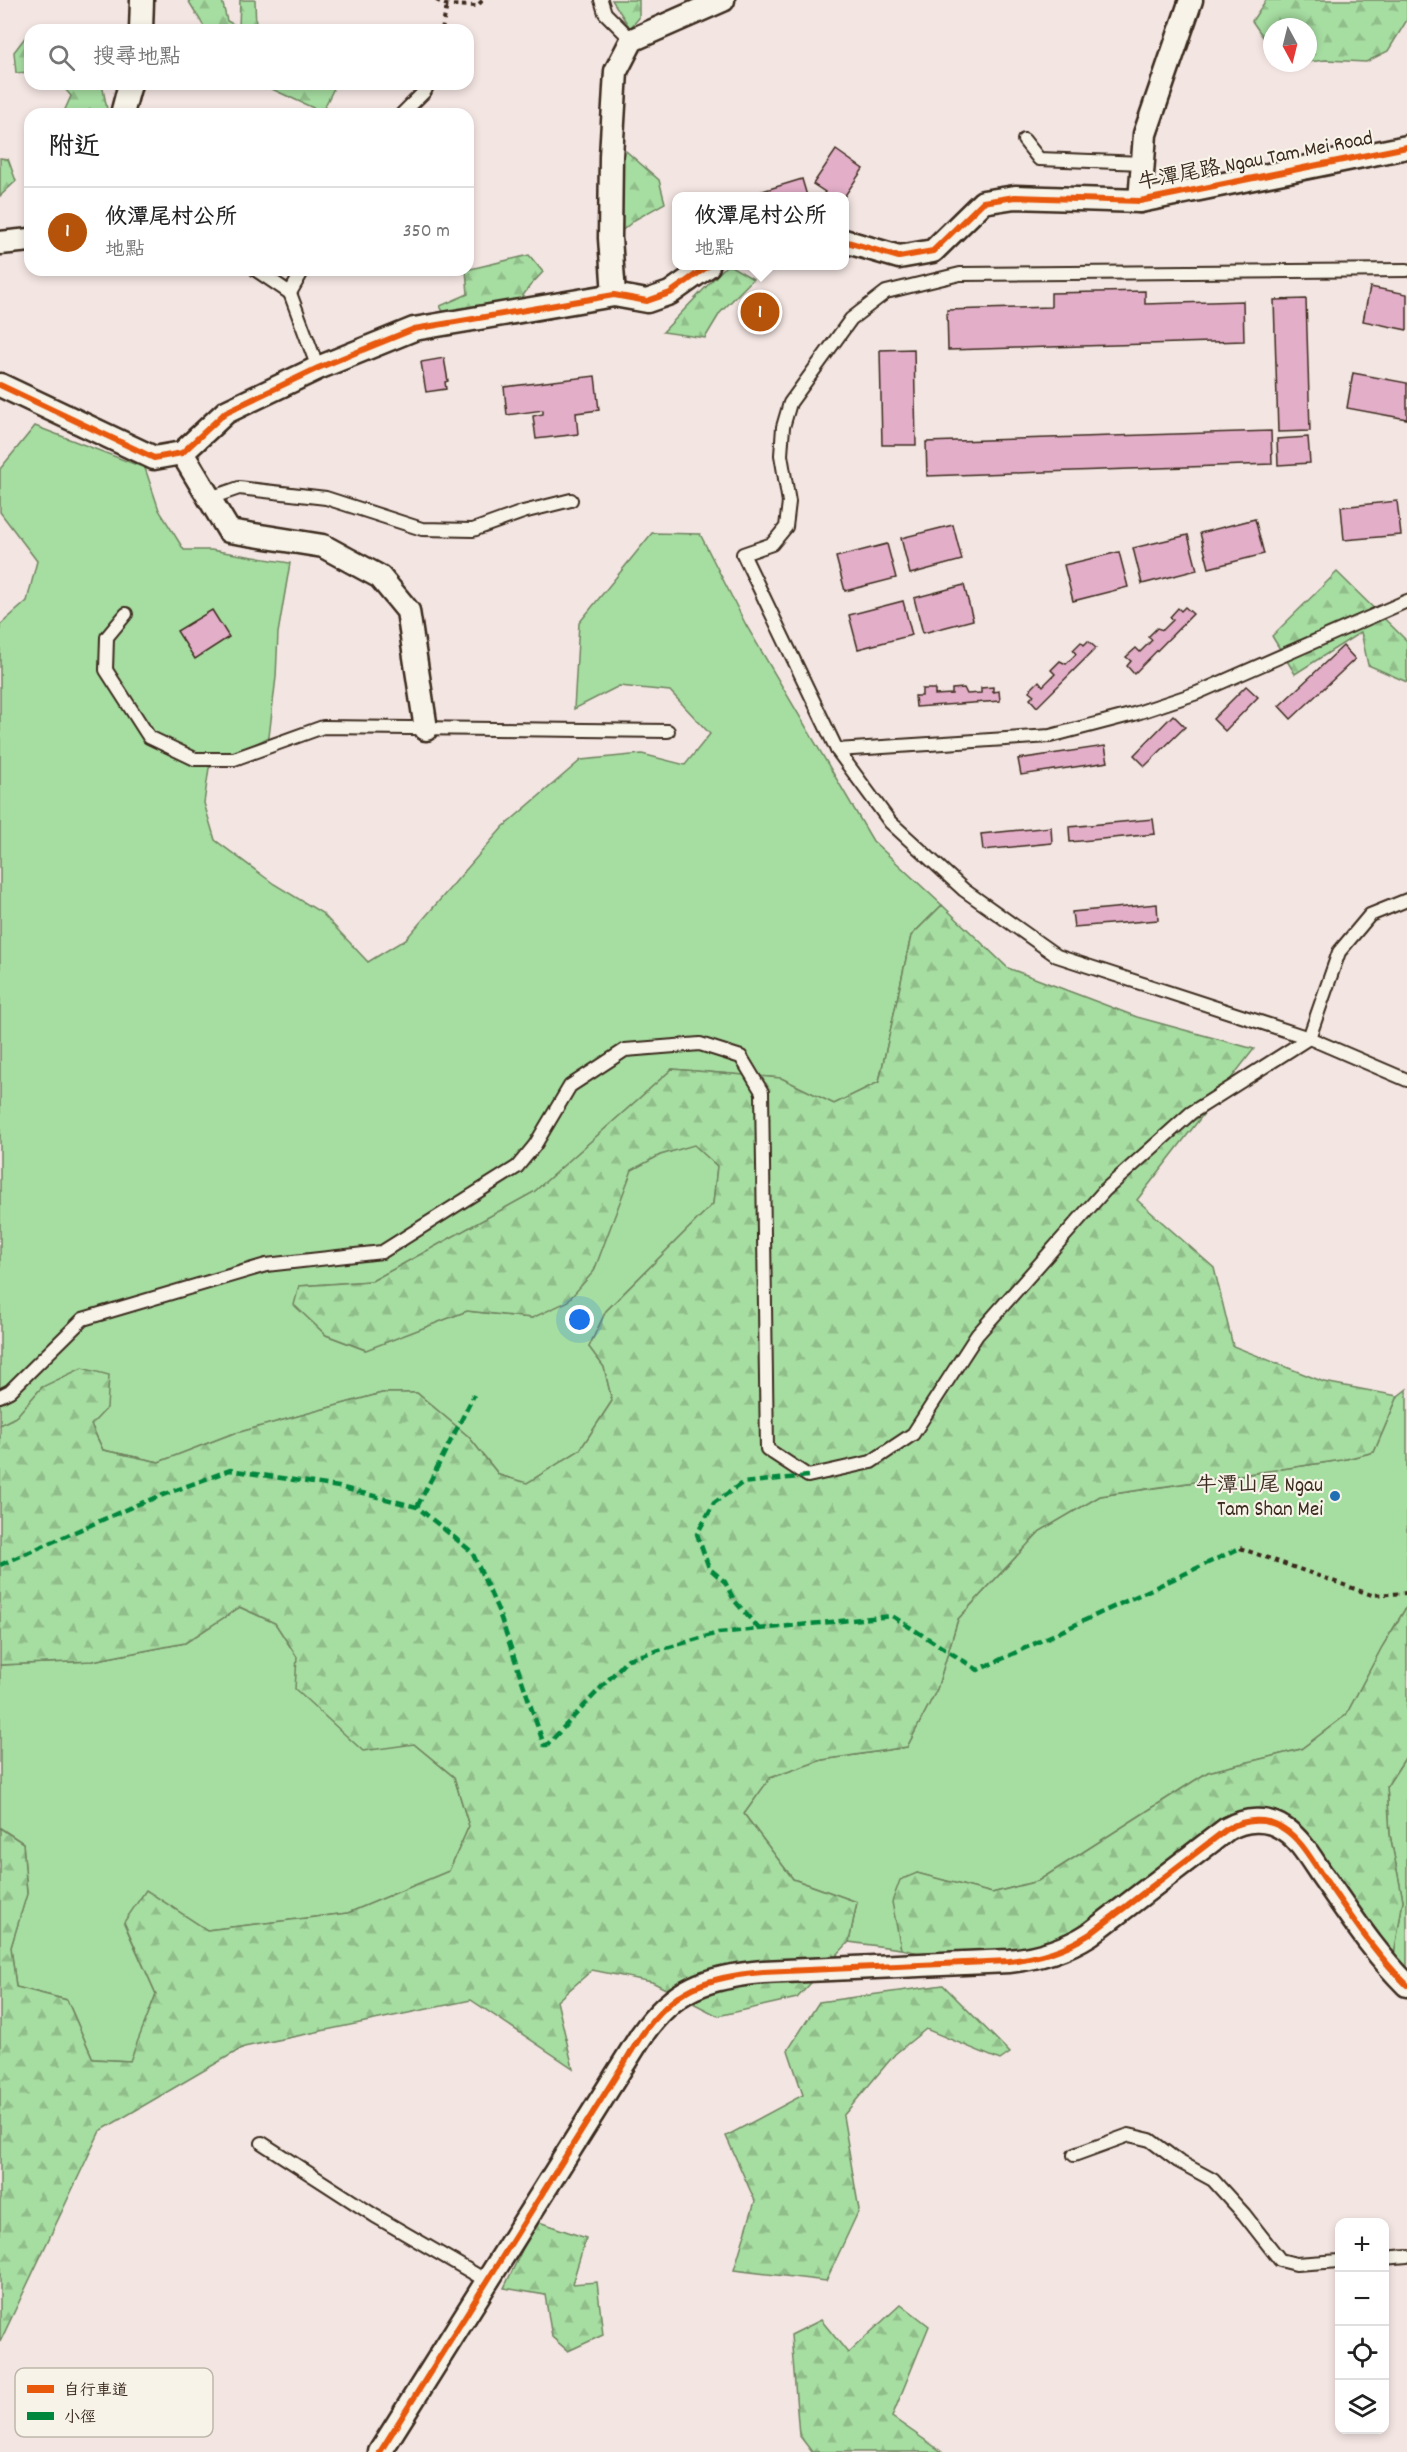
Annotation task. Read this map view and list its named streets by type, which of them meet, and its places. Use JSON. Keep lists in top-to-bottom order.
{
  "streets": {
    "street": ["牛潭尾路 Ngau Tam Mei Road"]
  },
  "places": ["牛潭山尾 Ngau Tam Shan Mei"],
  "legend": ["自行車道", "小徑"],
  "north": "bottom",
  "page": {
    "search": "搜尋地點",
    "heading": "附近",
    "list": [
      {
        "mark": "1",
        "name": "攸潭尾村公所",
        "note": "地點",
        "value": "350 m"
      }
    ],
    "popup": ["攸潭尾村公所", "地點"],
    "pins": "1",
    "map_buttons": ["+", "−"]
  }
}
